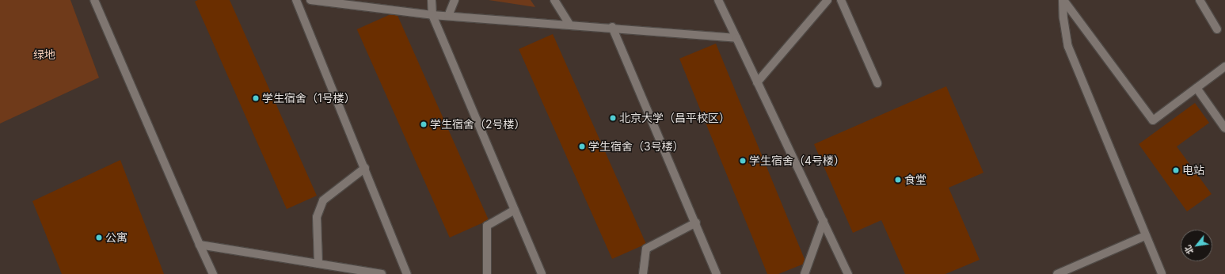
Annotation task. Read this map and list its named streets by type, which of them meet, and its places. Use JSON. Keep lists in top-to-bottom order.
{
  "parks": ["绿地"],
  "places": [
    "学生宿舍（1号楼）",
    "北京大学（昌平校区）",
    "学生宿舍（2号楼）",
    "学生宿舍（3号楼）",
    "学生宿舍（4号楼）",
    "电站",
    "食堂",
    "公寓"
  ],
  "north": "bottom left"
}
